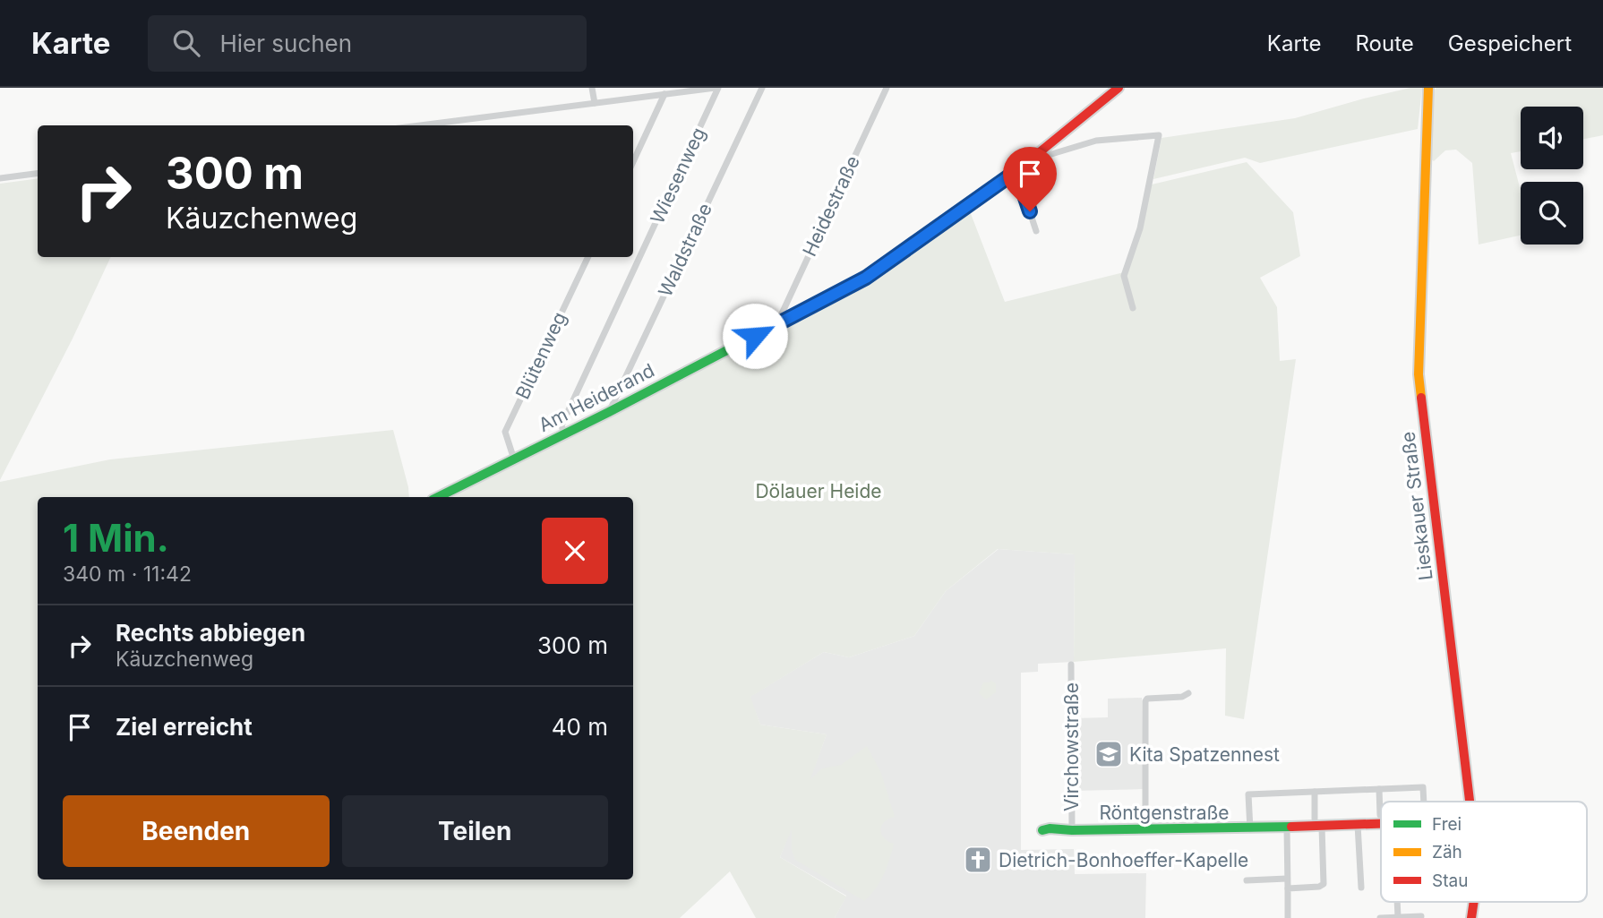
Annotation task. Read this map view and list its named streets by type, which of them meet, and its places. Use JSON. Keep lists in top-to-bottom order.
{
  "streets": {
    "street": [
      "Wiesenweg",
      "Heidestraße",
      "Waldstraße",
      "Blütenweg",
      "Am Heiderand",
      "Lieskauer Straße",
      "Virchowstraße",
      "Röntgenstraße"
    ]
  },
  "crossings": [
    ["Wiesenweg", "Am Heiderand"],
    ["Heidestraße", "Am Heiderand"],
    ["Waldstraße", "Am Heiderand"],
    ["Blütenweg", "Am Heiderand"],
    ["Virchowstraße", "Röntgenstraße"]
  ],
  "parks": ["Dölauer Heide"],
  "places": {
    "school or university": ["Kita Spatzennest"],
    "church": ["Dietrich-Bonhoeffer-Kapelle"]
  },
  "legend": ["Frei", "Zäh", "Stau"],
  "page": {
    "header": "Karte",
    "search": "Hier suchen",
    "nav": ["Karte", "Route", "Gespeichert"],
    "turn": ["300 m", "Käuzchenweg"],
    "heading": ["1 Min.", "340 m · 11:42"],
    "list": [
      {
        "name": "Rechts abbiegen",
        "note": "Käuzchenweg",
        "value": "300 m"
      },
      {
        "name": "Ziel erreicht",
        "value": "40 m"
      }
    ],
    "buttons": ["Beenden", "Teilen"]
  }
}
